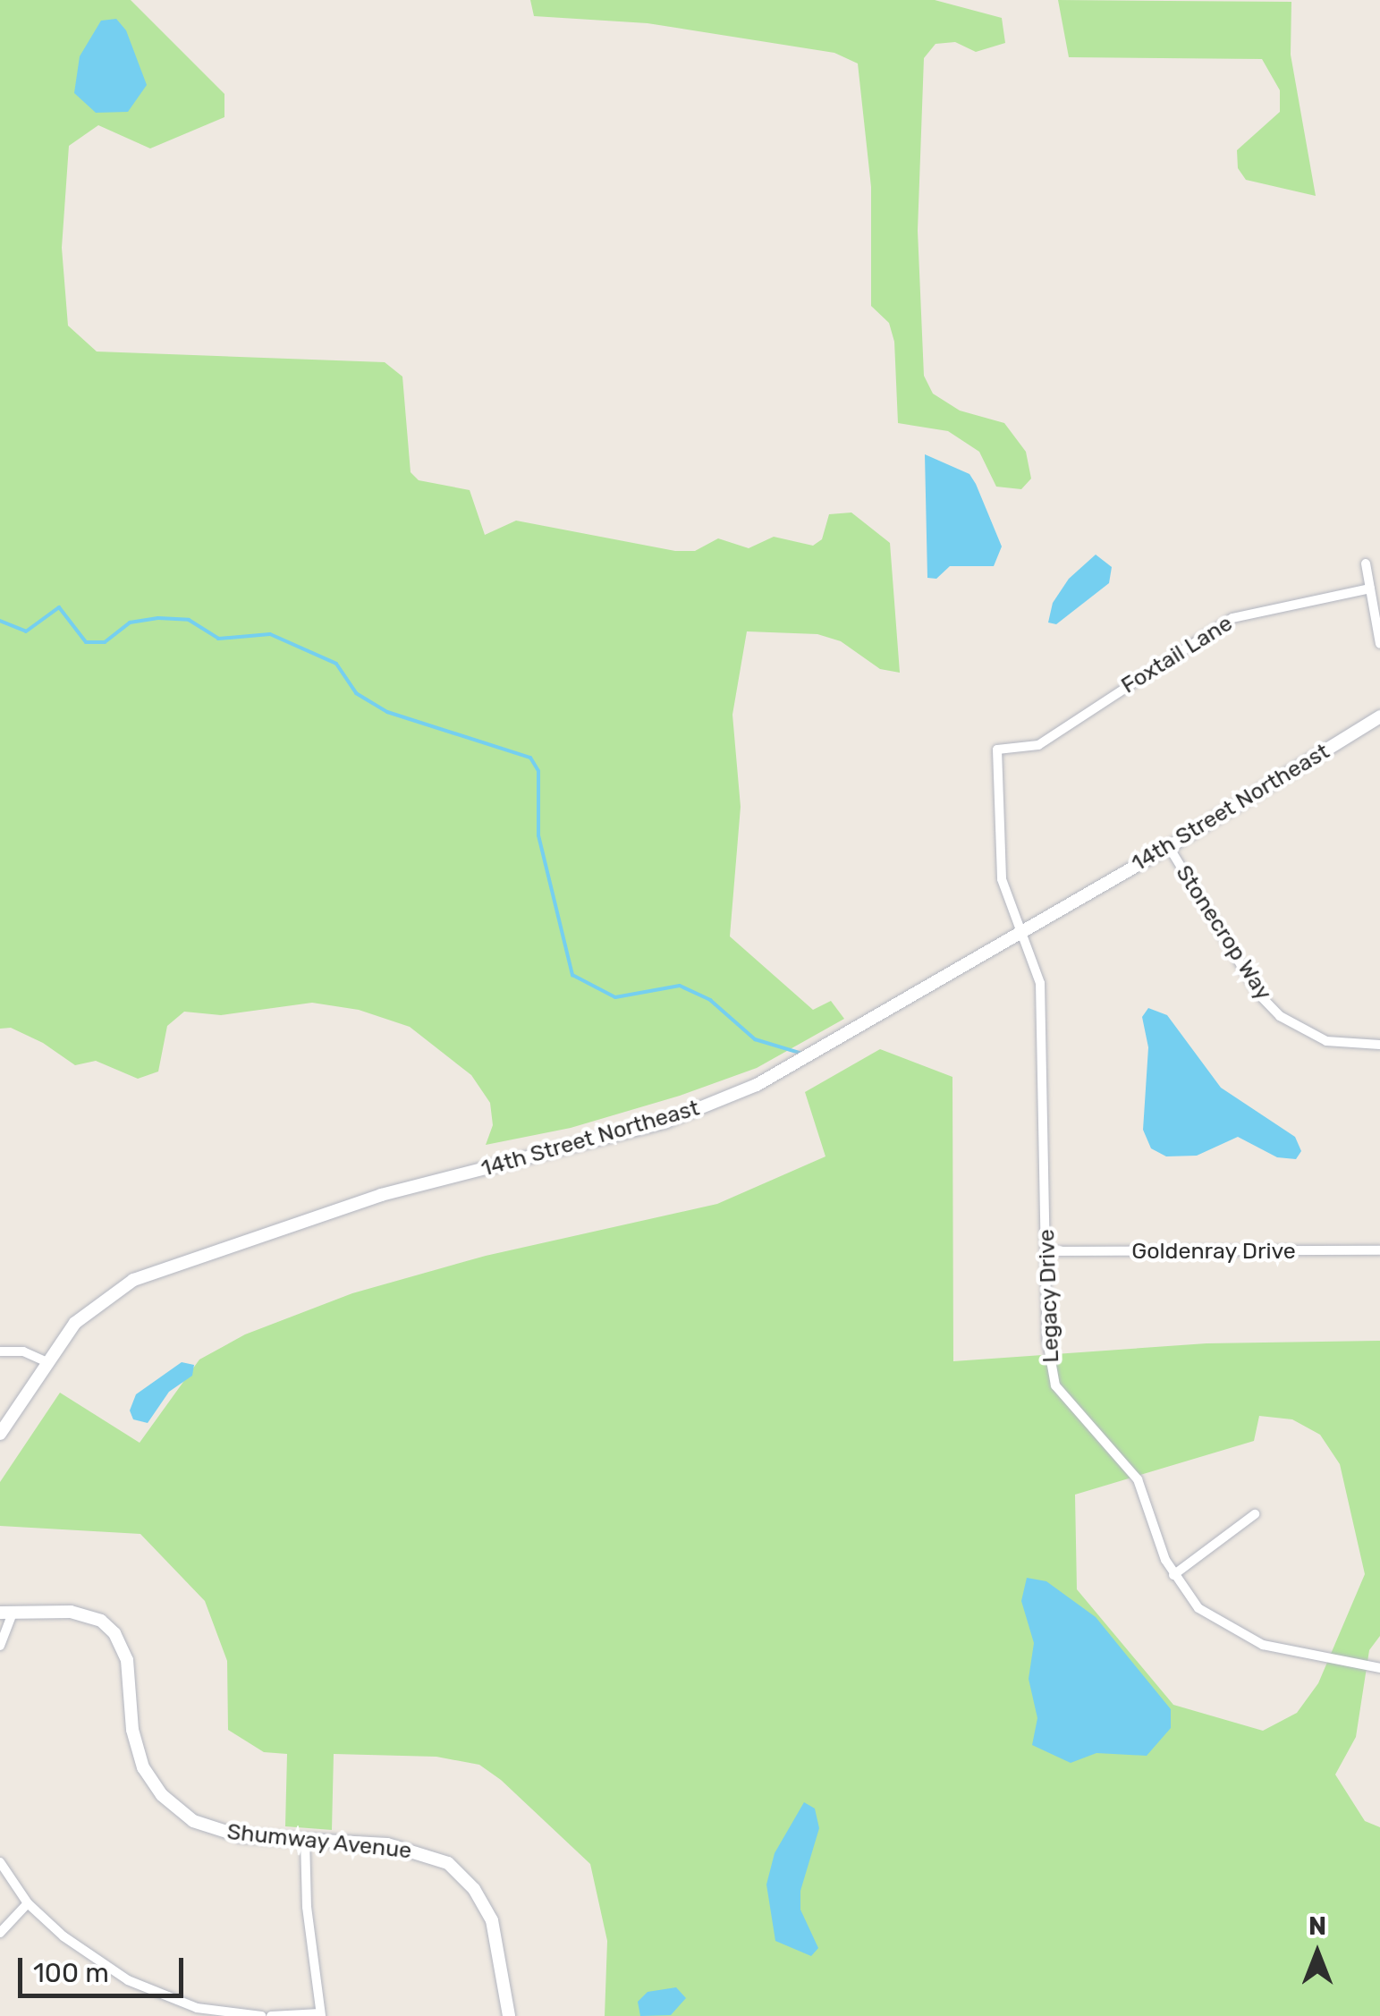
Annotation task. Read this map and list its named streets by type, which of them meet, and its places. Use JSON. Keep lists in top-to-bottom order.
{
  "streets": {
    "street": [
      "Foxtail Lane",
      "14th Street Northeast",
      "Stonecrop Way",
      "Goldenray Drive",
      "Legacy Drive",
      "Shumway Avenue"
    ]
  },
  "crossings": [
    ["Foxtail Lane", "Legacy Drive"],
    ["14th Street Northeast", "Stonecrop Way"],
    ["14th Street Northeast", "Legacy Drive"],
    ["Goldenray Drive", "Legacy Drive"]
  ],
  "scale_bar": "100 m",
  "north": "top"
}
